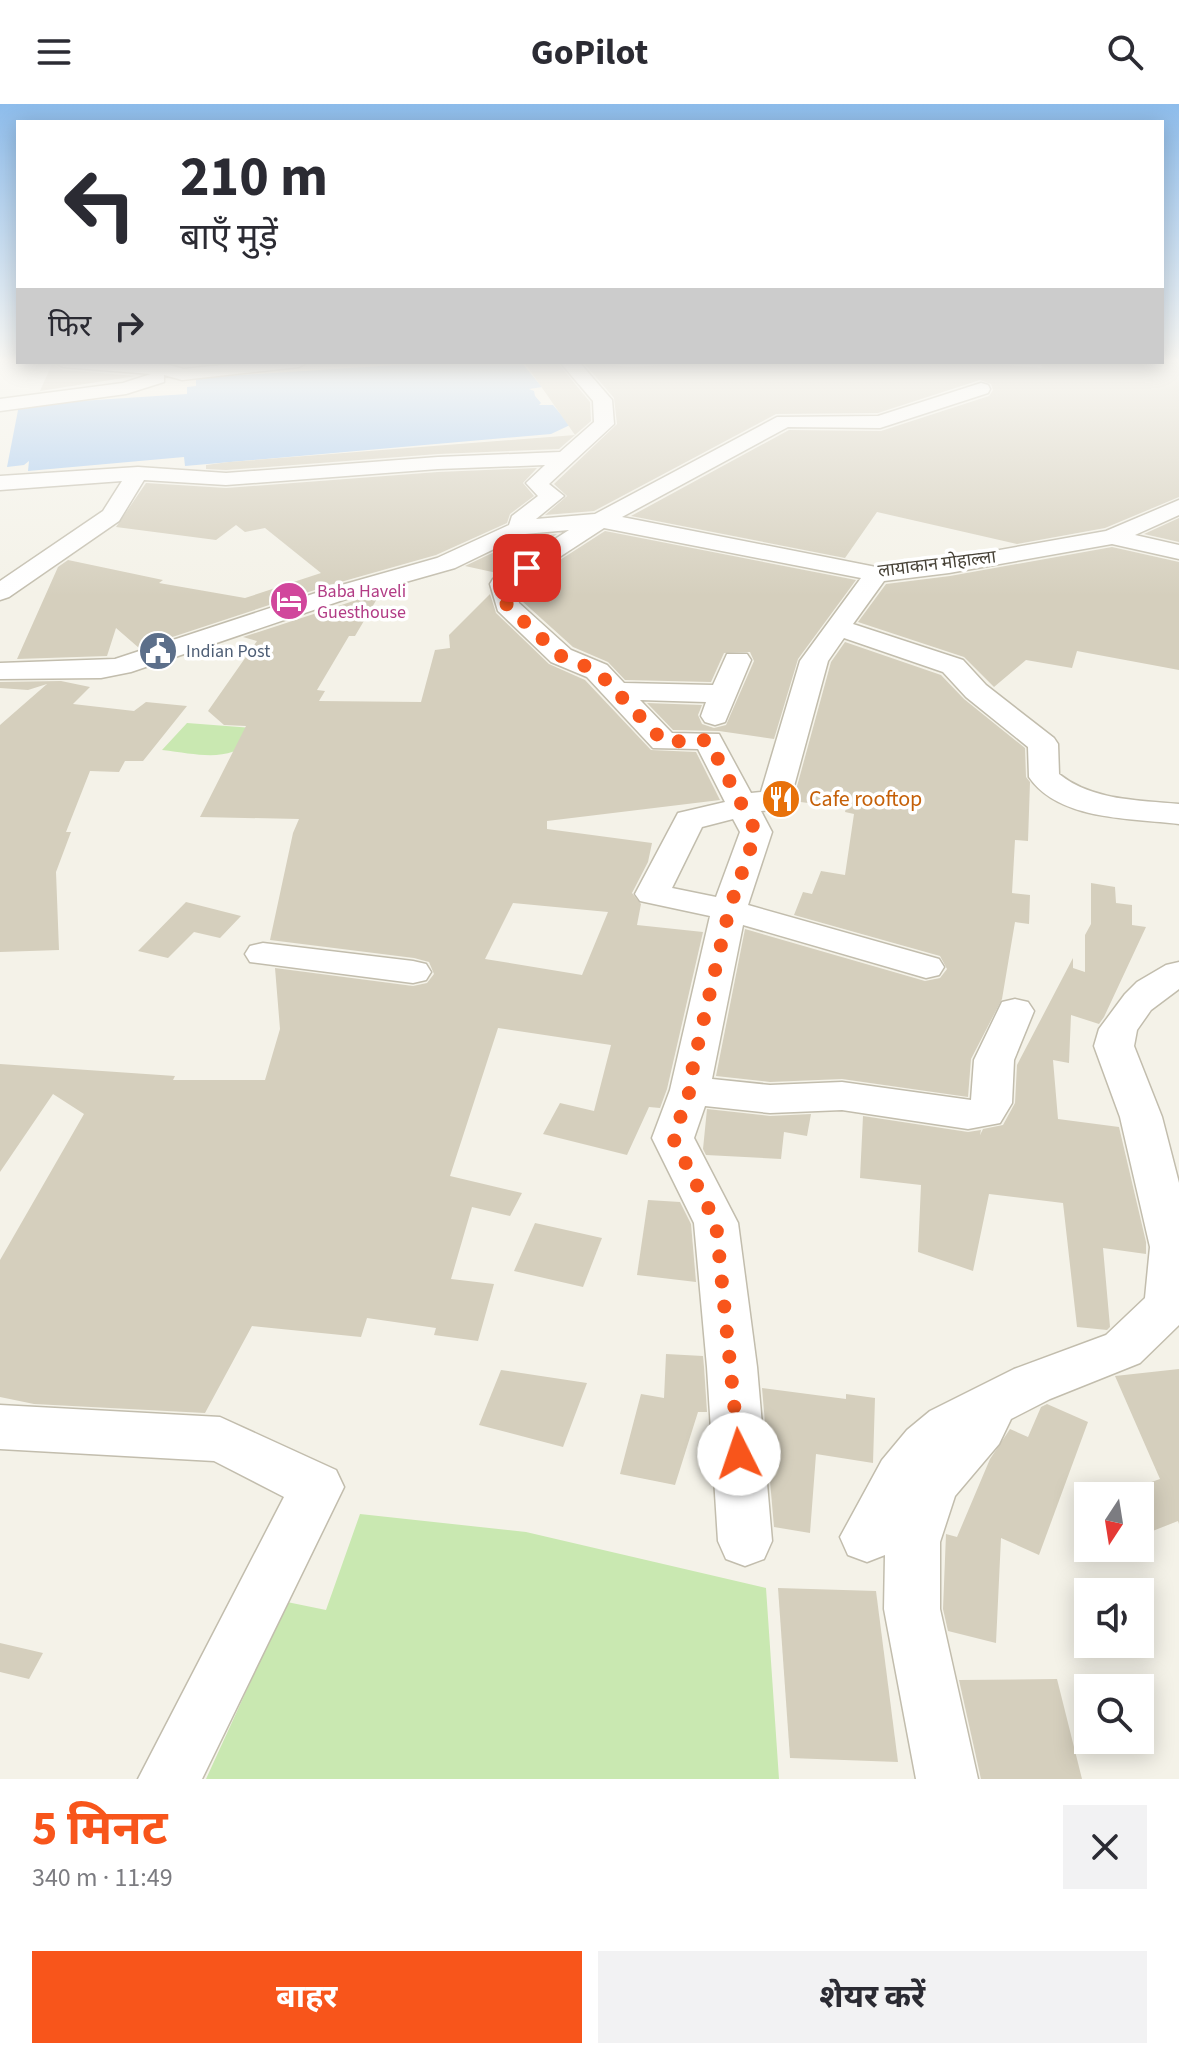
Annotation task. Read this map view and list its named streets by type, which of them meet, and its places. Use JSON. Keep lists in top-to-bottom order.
{
  "streets": {
    "street": ["लायाकान मोहाल्ला"]
  },
  "places": {
    "hotel": ["Baba Haveli Guesthouse"],
    "public building": ["Indian Post"],
    "restaurant": ["Cafe rooftop"]
  },
  "north": "bottom",
  "page": {
    "header": "GoPilot",
    "turn": ["210 m", "बाएँ मुड़ें"],
    "then": "फिर",
    "heading": ["5 मिनट", "340 m · 11:49"],
    "buttons": ["बाहर", "शेयर करें"]
  }
}
